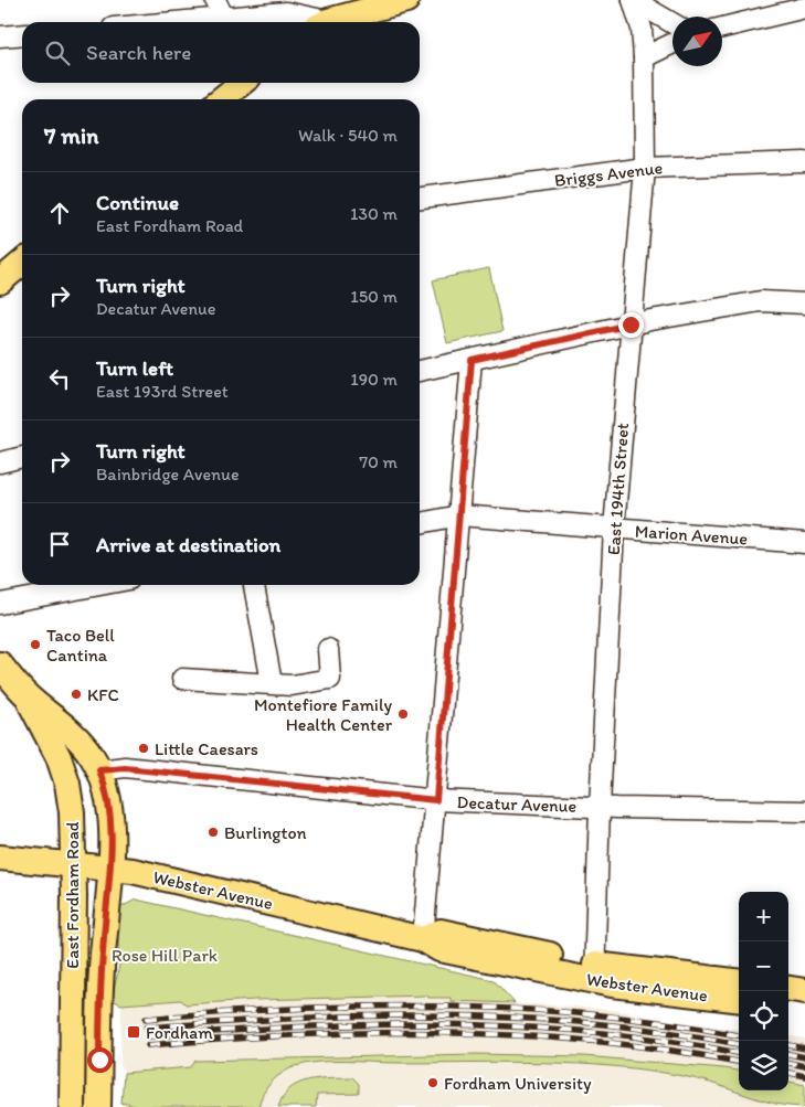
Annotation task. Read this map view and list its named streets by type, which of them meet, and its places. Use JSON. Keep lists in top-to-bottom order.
{
  "streets": {
    "main road": ["Webster Avenue", "East Fordham Road"],
    "street": [
      "Briggs Avenue",
      "East 194th Street",
      "Marion Avenue",
      "Decatur Avenue"
    ]
  },
  "crossings": [
    ["Briggs Avenue", "East 194th Street"],
    ["East 194th Street", "Marion Avenue"],
    ["East 194th Street", "Decatur Avenue"],
    ["East 194th Street", "Webster Avenue"],
    ["Decatur Avenue", "East Fordham Road"],
    ["Webster Avenue", "East Fordham Road"]
  ],
  "parks": ["Rose Hill Park"],
  "places": {
    "other": [
      "Taco Bell Cantina",
      "KFC",
      "Montefiore Family Health Center",
      "Little Caesars",
      "Burlington",
      "Fordham University"
    ],
    "transit": ["Fordham"]
  },
  "north": "top right",
  "page": {
    "search": "Search here",
    "heading": ["7 min", "Walk · 540 m"],
    "list": [
      ["Continue", "East Fordham Road", "130 m"],
      ["Turn right", "Decatur Avenue", "150 m"],
      ["Turn left", "East 193rd Street", "190 m"],
      ["Turn right", "Bainbridge Avenue", "70 m"],
      "Arrive at destination"
    ],
    "map_buttons": ["+", "−"]
  }
}
